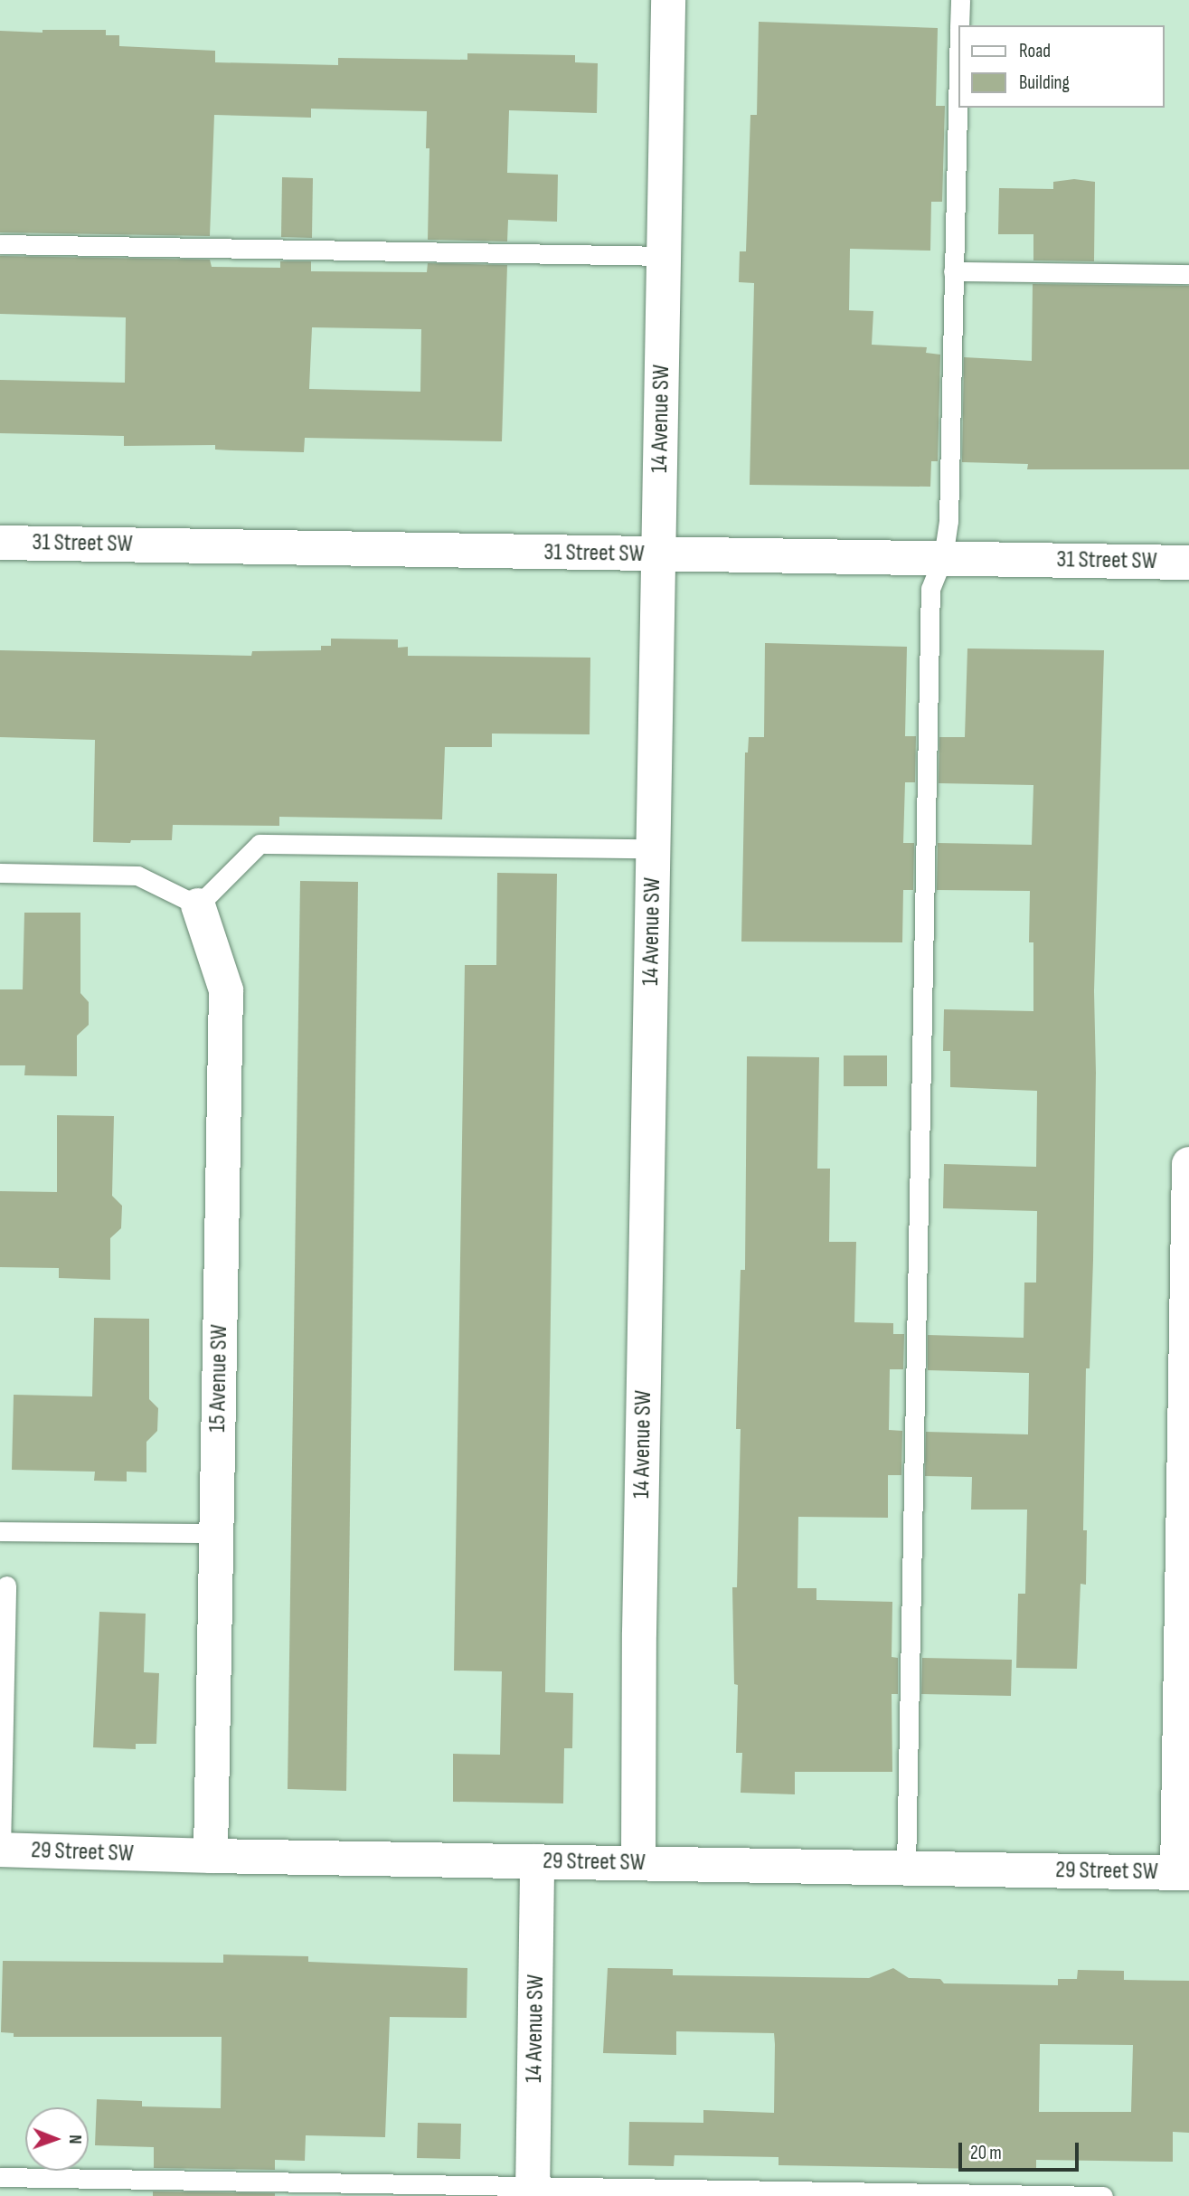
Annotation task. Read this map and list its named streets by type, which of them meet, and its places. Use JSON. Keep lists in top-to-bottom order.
{
  "streets": {
    "street": [
      "14 Avenue SW",
      "31 Street SW",
      "15 Avenue SW",
      "29 Street SW"
    ]
  },
  "crossings": [
    ["14 Avenue SW", "31 Street SW"],
    ["14 Avenue SW", "29 Street SW"],
    ["15 Avenue SW", "29 Street SW"]
  ],
  "legend": ["Road", "Building"],
  "scale_bar": "20 m",
  "north": "right"
}
